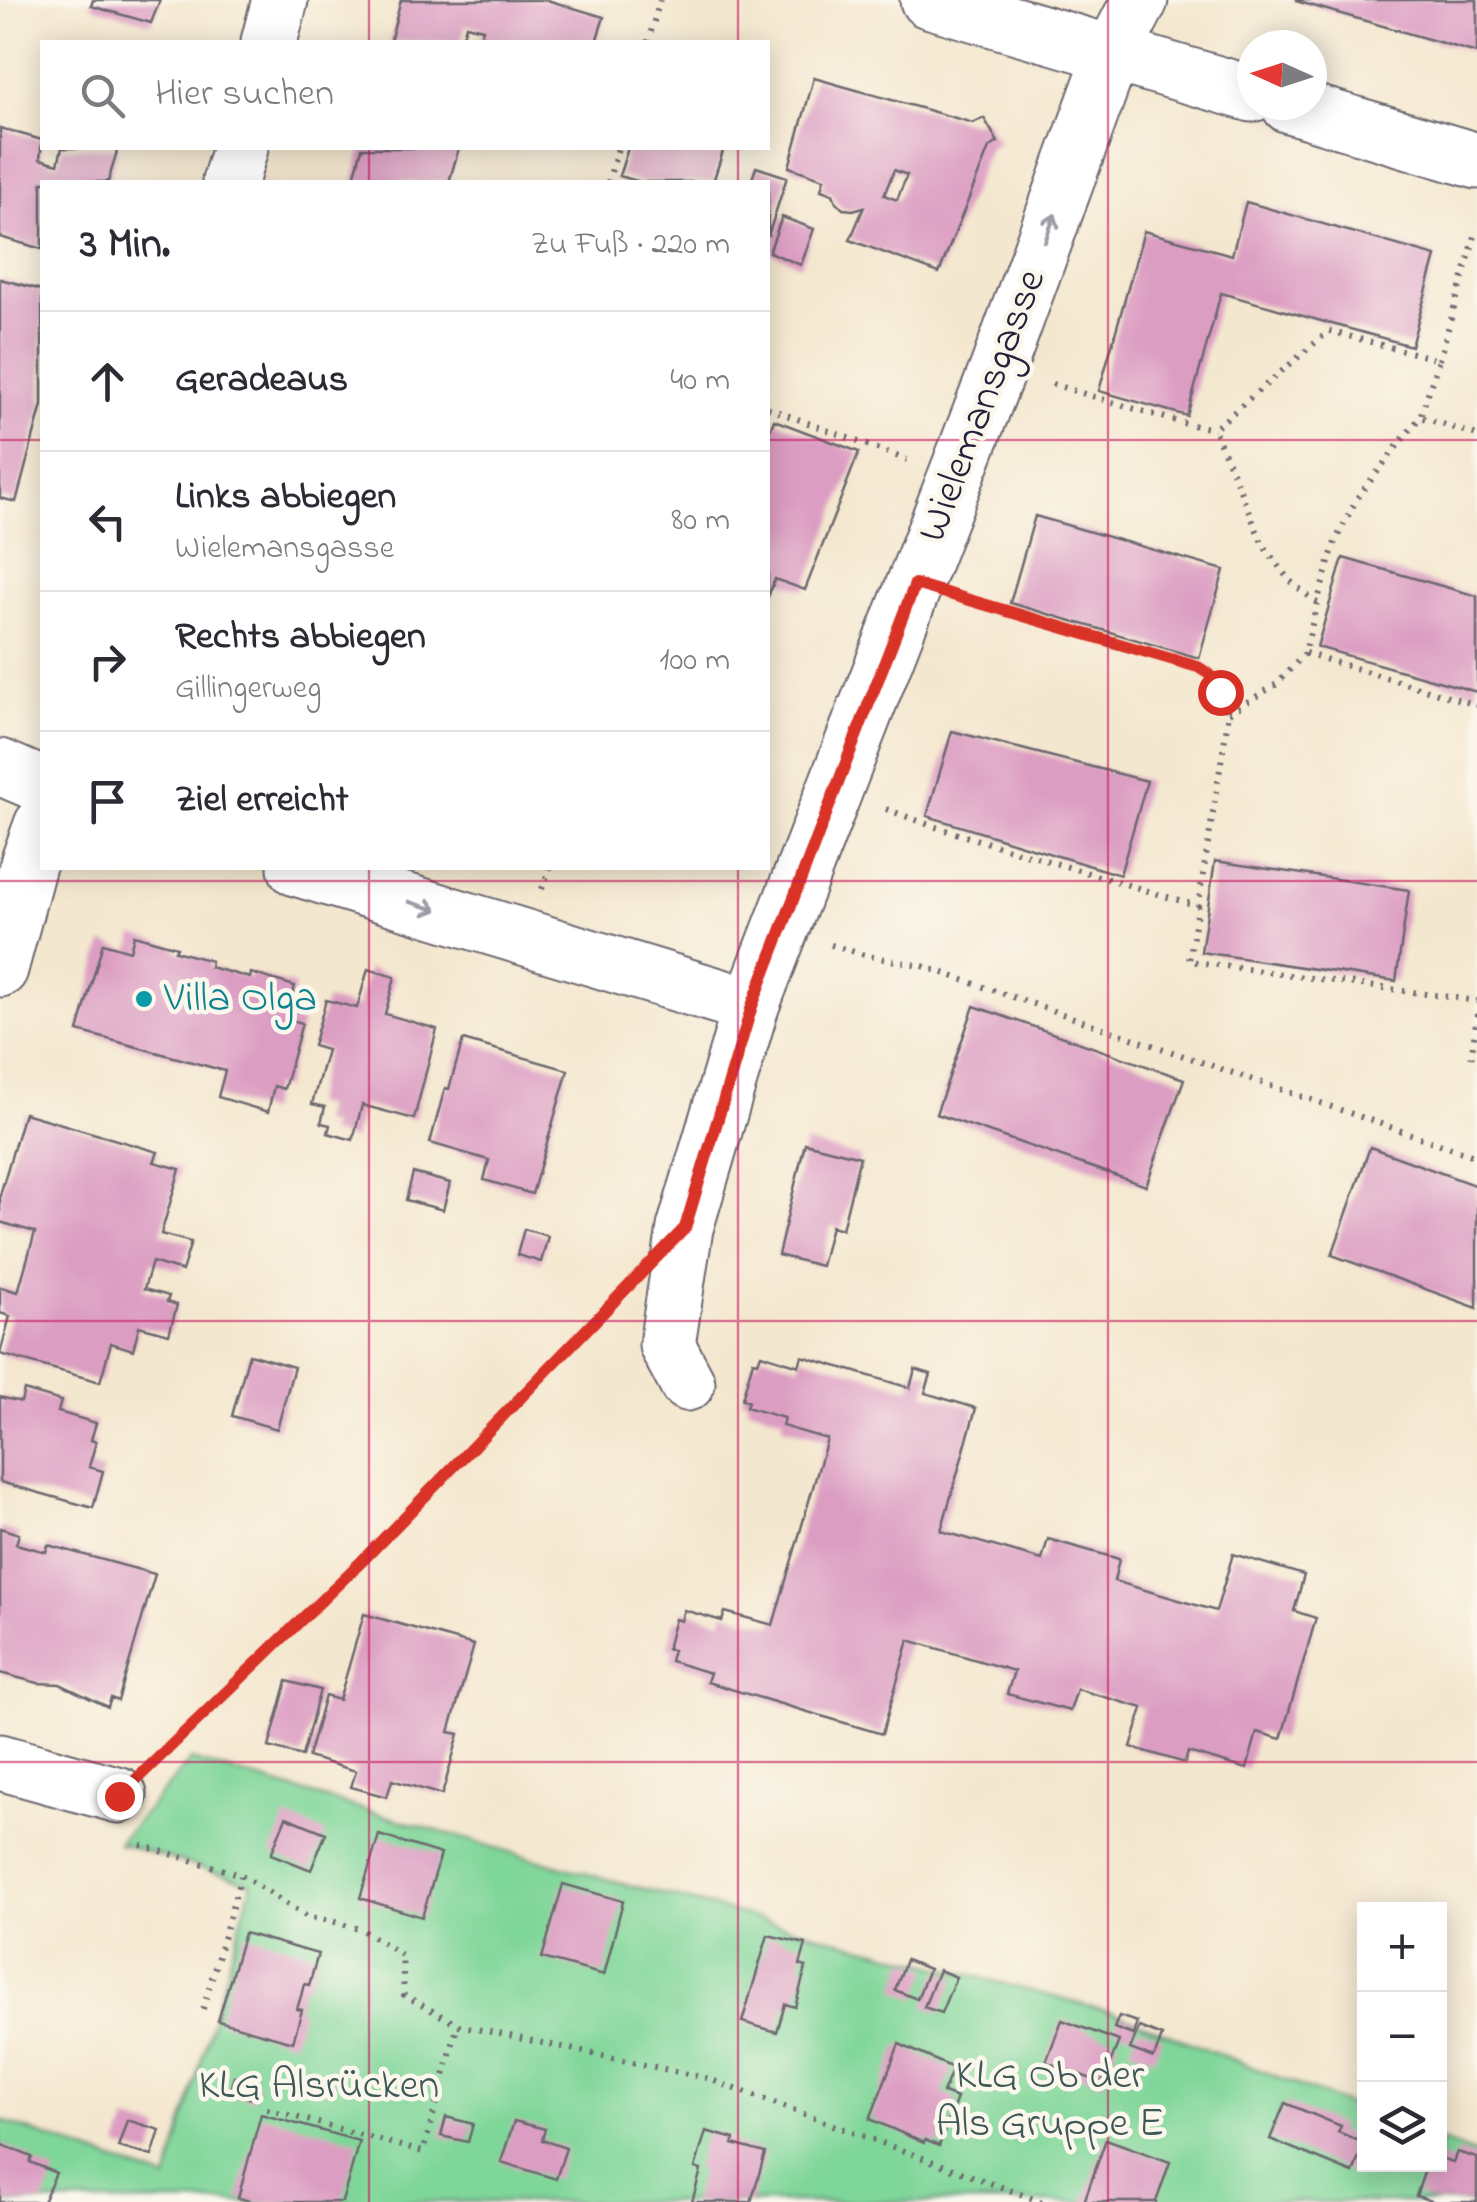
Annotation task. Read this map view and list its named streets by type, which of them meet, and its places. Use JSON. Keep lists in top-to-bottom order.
{
  "streets": {
    "street": ["Wielemansgasse"]
  },
  "parks": ["KLG Ob der Als Gruppe E", "KLG Alsrücken"],
  "places": ["Villa Olga"],
  "north": "left",
  "page": {
    "search": "Hier suchen",
    "heading": ["3 Min.", "Zu Fuß · 220 m"],
    "list": [
      ["Geradeaus", "40 m"],
      ["Links abbiegen", "Wielemansgasse", "80 m"],
      ["Rechts abbiegen", "Gillingerweg", "100 m"],
      "Ziel erreicht"
    ],
    "map_buttons": ["+", "−"]
  }
}
